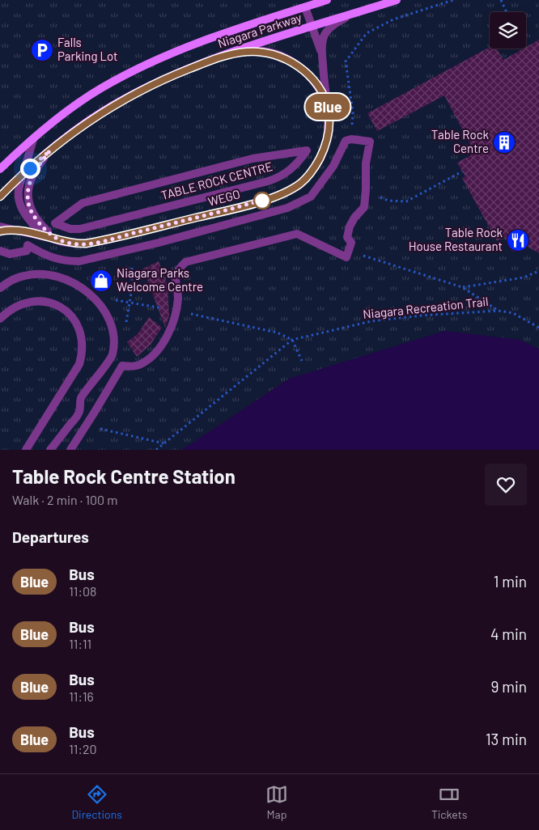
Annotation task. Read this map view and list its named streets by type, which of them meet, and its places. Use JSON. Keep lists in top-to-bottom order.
{
  "streets": {
    "main road": ["Niagara Parkway"],
    "street": ["TABLE ROCK CENTRE", "WEGO"],
    "path": ["Niagara Recreation Trail"]
  },
  "crossings": [
    ["Niagara Parkway", "WEGO"]
  ],
  "places": {
    "parking": ["Falls Parking Lot"],
    "building": ["Table Rock Centre"],
    "restaurant": ["Table Rock House Restaurant"],
    "shop": ["Niagara Parks Welcome Centre"]
  },
  "lines": ["bus line Blue"],
  "page": {
    "on_map": "Blue",
    "heading": [
      ["Table Rock Centre Station", "Walk · 2 min · 100 m"],
      "Departures"
    ],
    "list": [
      {
        "mark": "Blue",
        "name": "Bus",
        "note": "11:08",
        "value": "1 min"
      },
      {
        "mark": "Blue",
        "name": "Bus",
        "note": "11:11",
        "value": "4 min"
      },
      {
        "mark": "Blue",
        "name": "Bus",
        "note": "11:16",
        "value": "9 min"
      },
      {
        "mark": "Blue",
        "name": "Bus",
        "note": "11:20",
        "value": "13 min"
      }
    ],
    "tabs": ["Directions", "Map", "Tickets"]
  }
}
